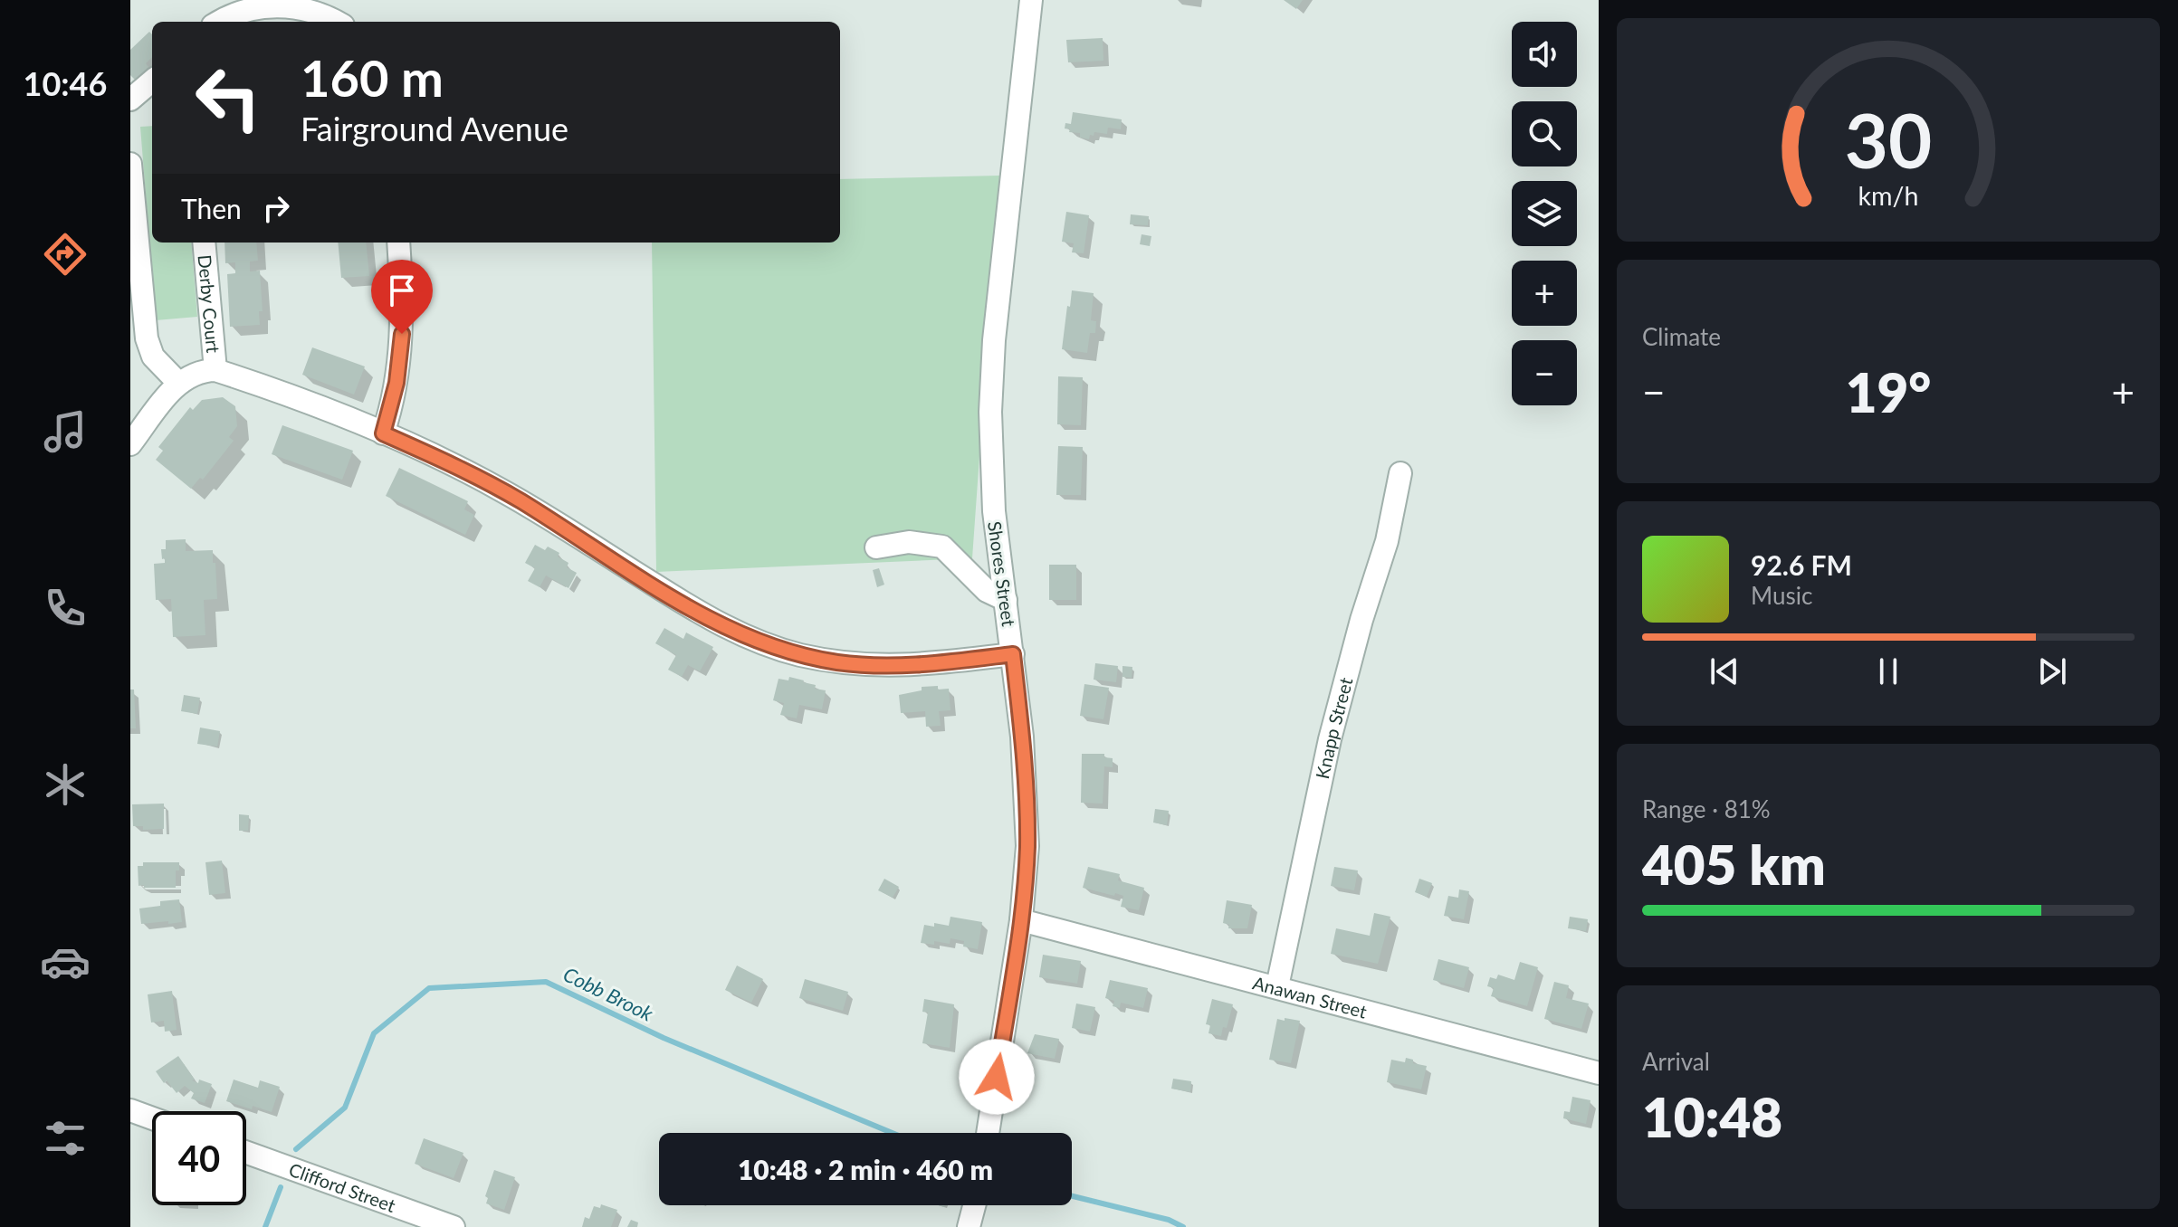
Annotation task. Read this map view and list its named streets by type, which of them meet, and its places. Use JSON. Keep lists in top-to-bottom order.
{
  "streets": {
    "street": [
      "Derby Court",
      "Shores Street",
      "Knapp Street",
      "Anawan Street",
      "Clifford Street"
    ]
  },
  "crossings": [
    ["Shores Street", "Anawan Street"],
    ["Knapp Street", "Anawan Street"]
  ],
  "water": ["Cobb Brook"],
  "page": {
    "tabs": "10:46",
    "map_buttons": ["+", "−"],
    "turn": ["160 m", "Fairground Avenue"],
    "then": "Then",
    "tile": [
      "Climate",
      ["Range · 81%", "405 km"],
      ["Arrival", "10:48"]
    ],
    "heat": ["−", "19°", "+"],
    "song": ["92.6 FM", "Music"],
    "limit": "40",
    "trip": "10:48 · 2 min · 460 m",
    "gauge": ["30", "km/h"]
  }
}
